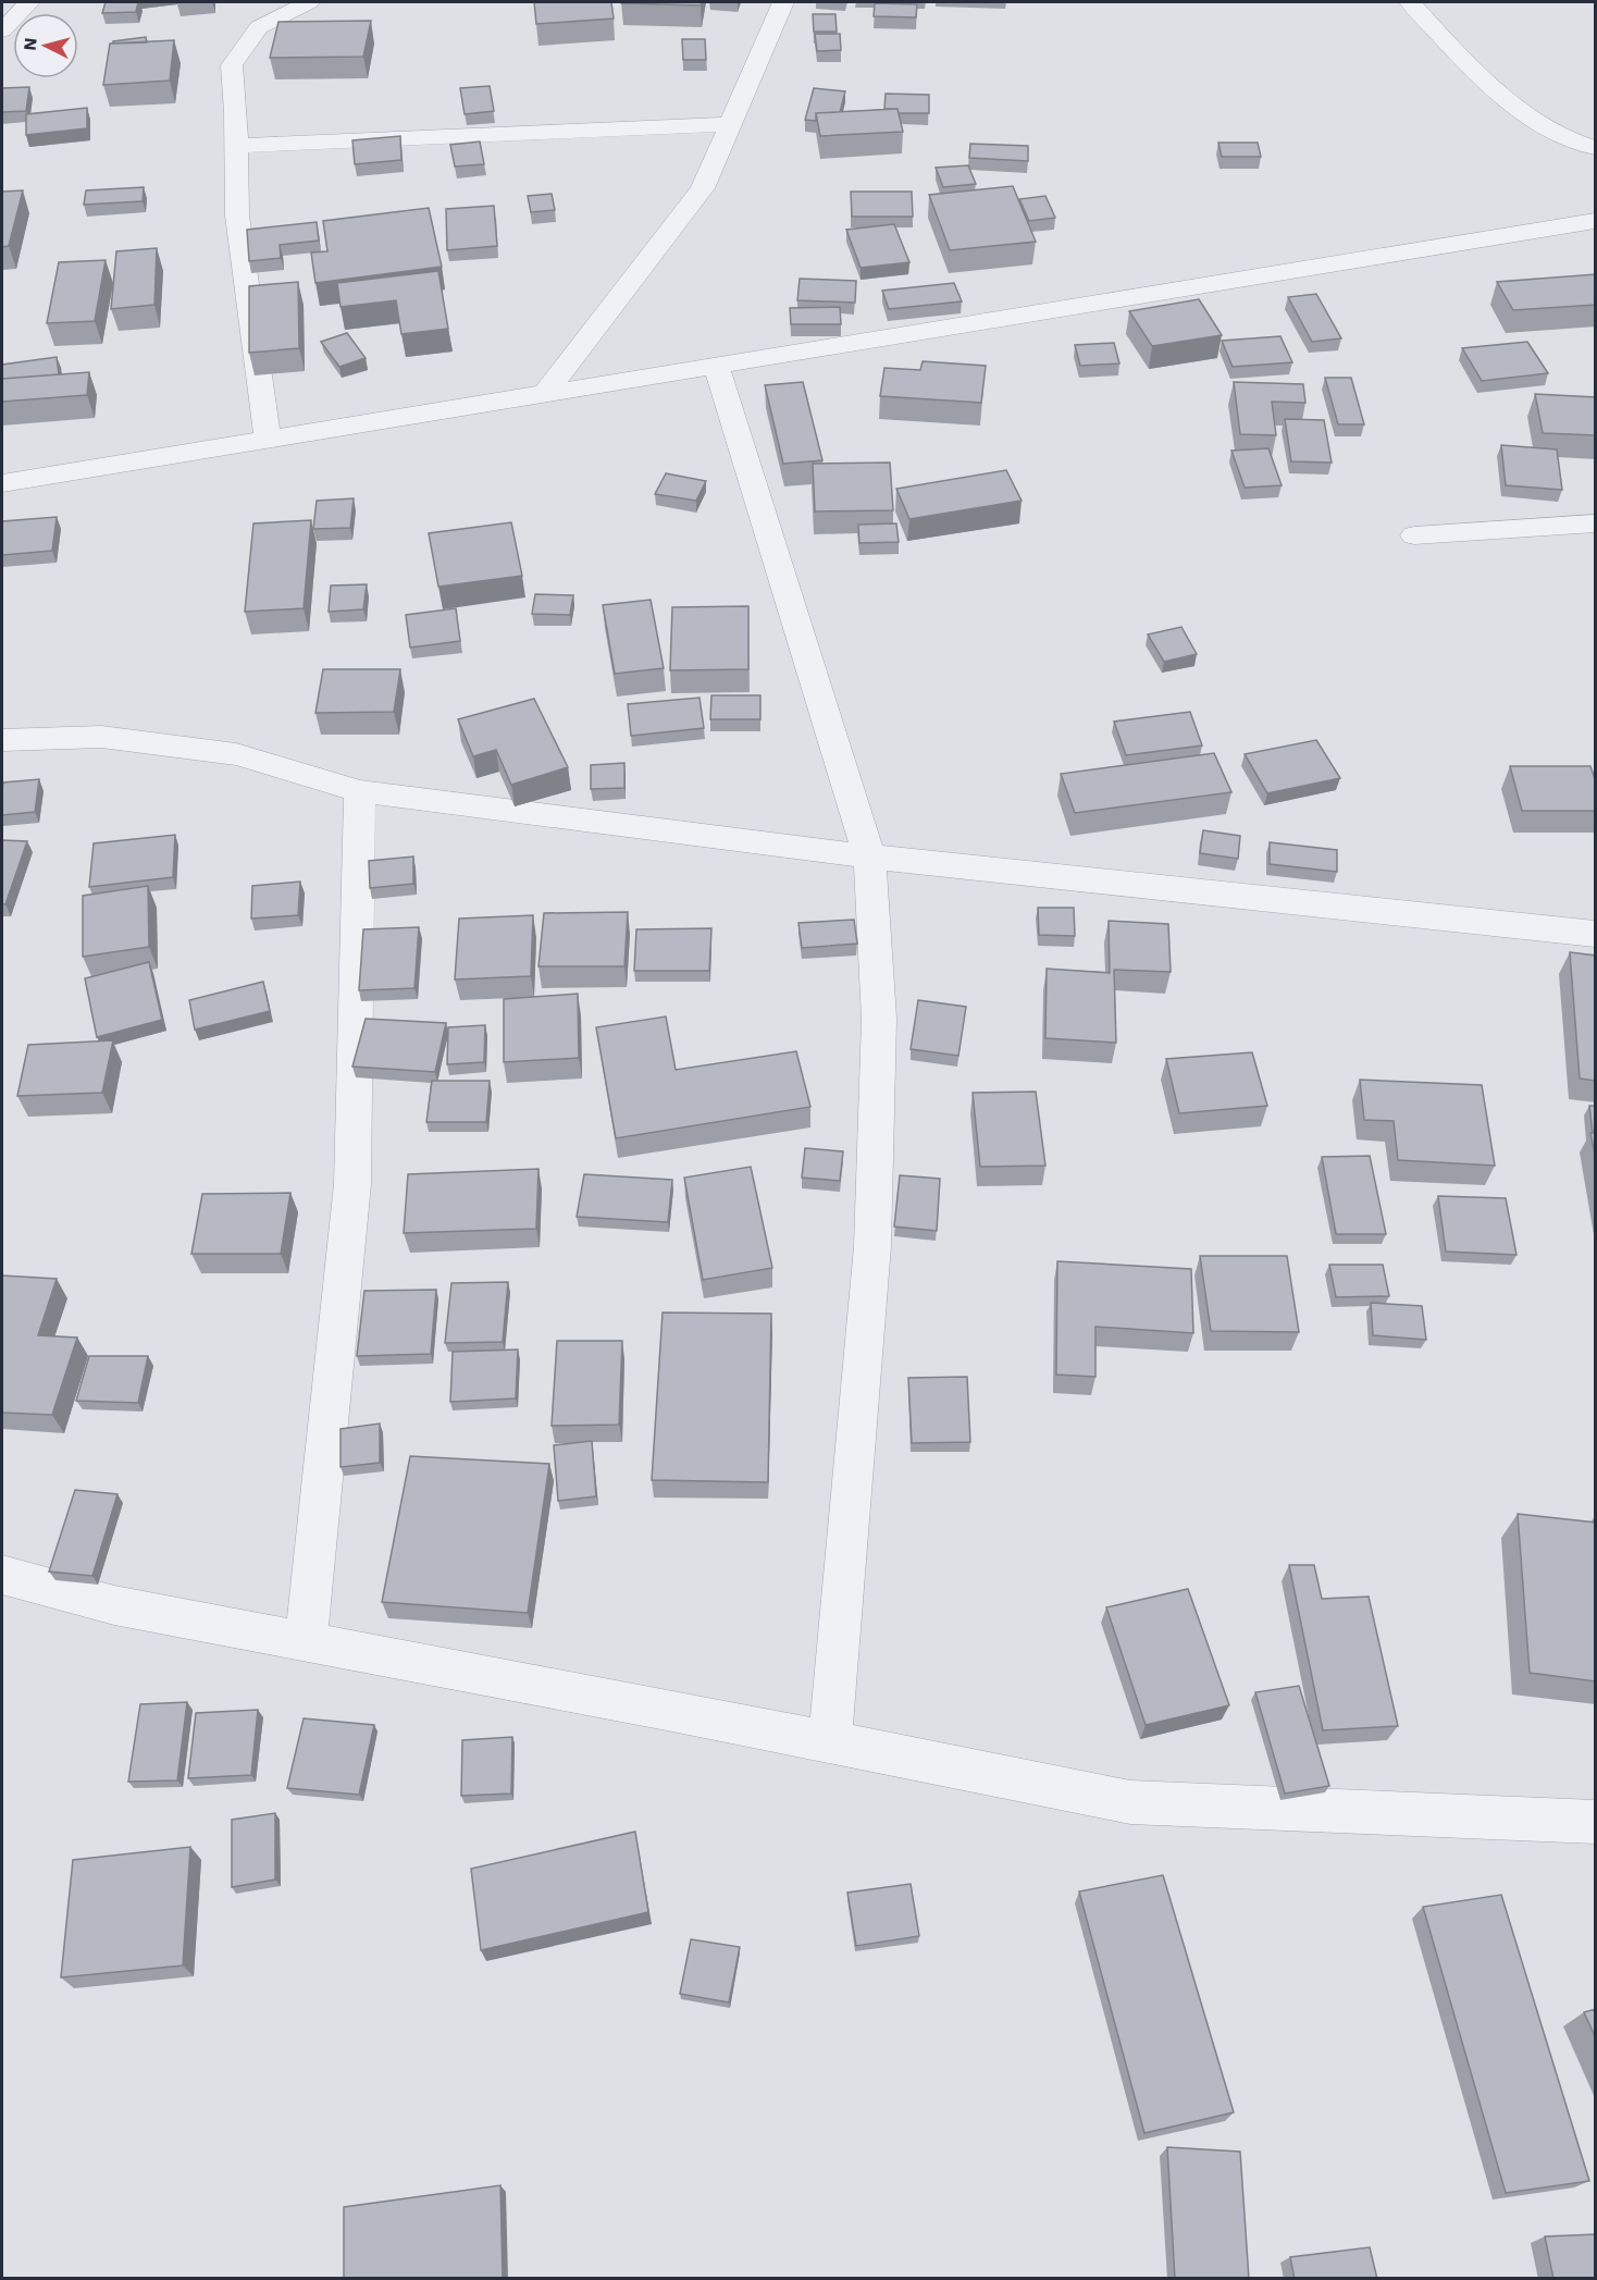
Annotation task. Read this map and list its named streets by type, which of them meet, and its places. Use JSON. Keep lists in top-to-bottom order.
{
  "north": "left"
}
